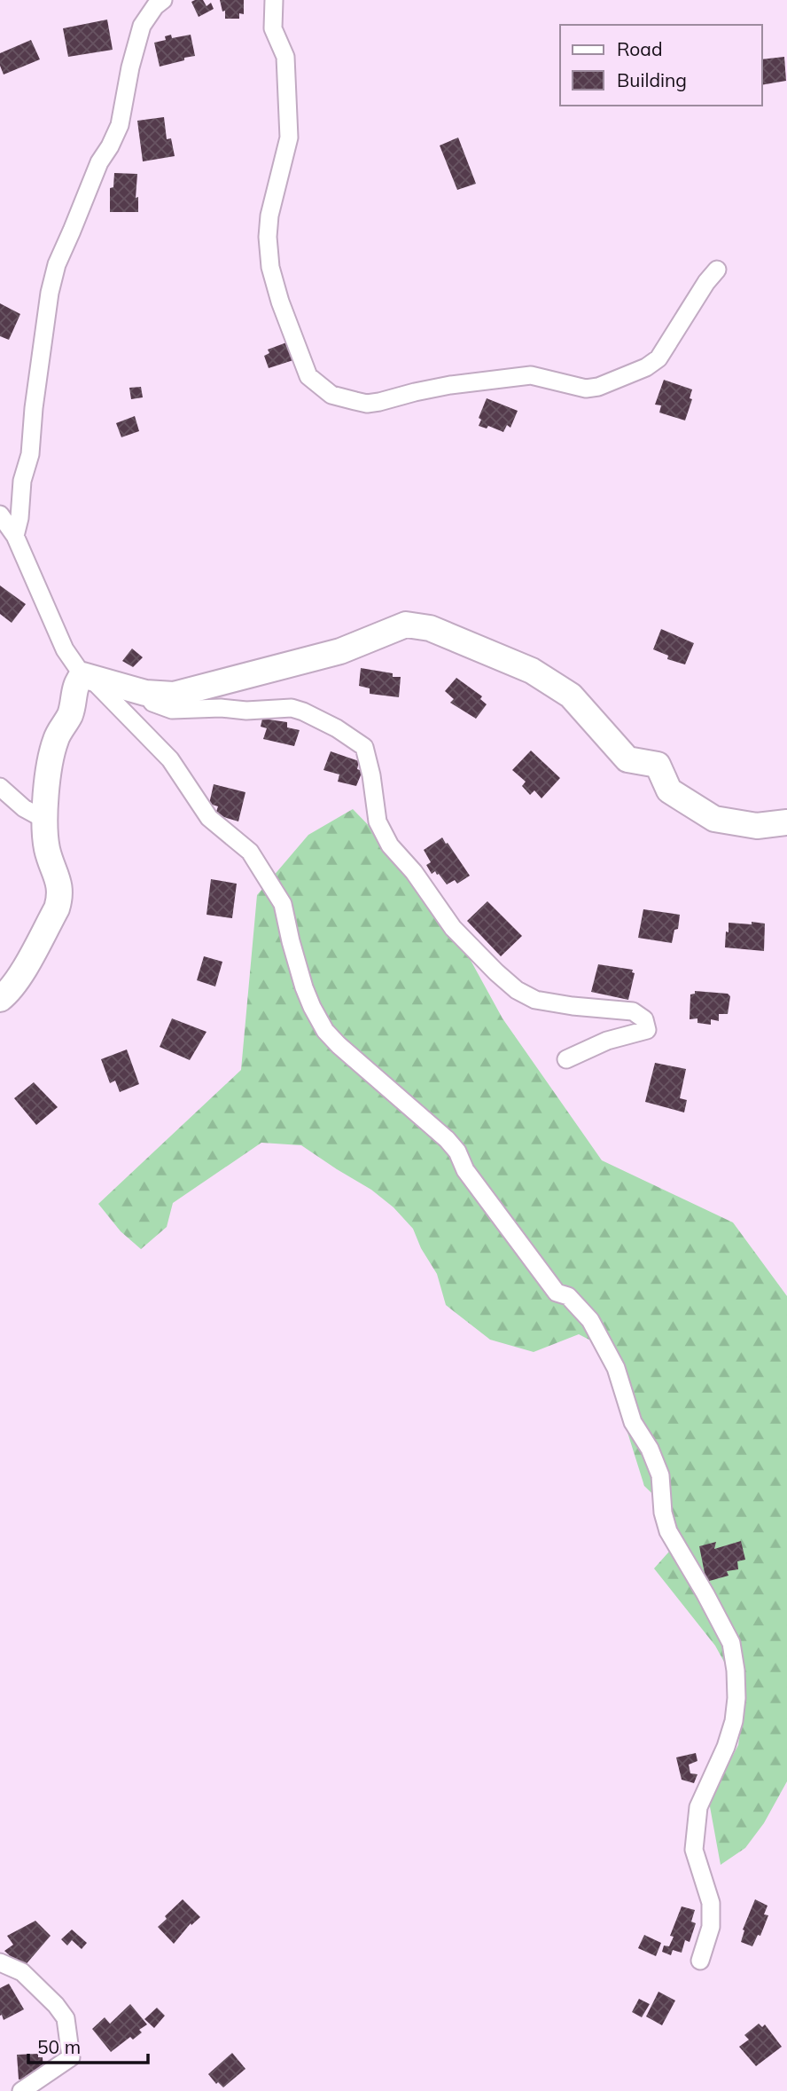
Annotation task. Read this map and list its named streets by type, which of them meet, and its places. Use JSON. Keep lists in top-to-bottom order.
{
  "legend": ["Road", "Building"],
  "scale_bar": "50 m"
}
